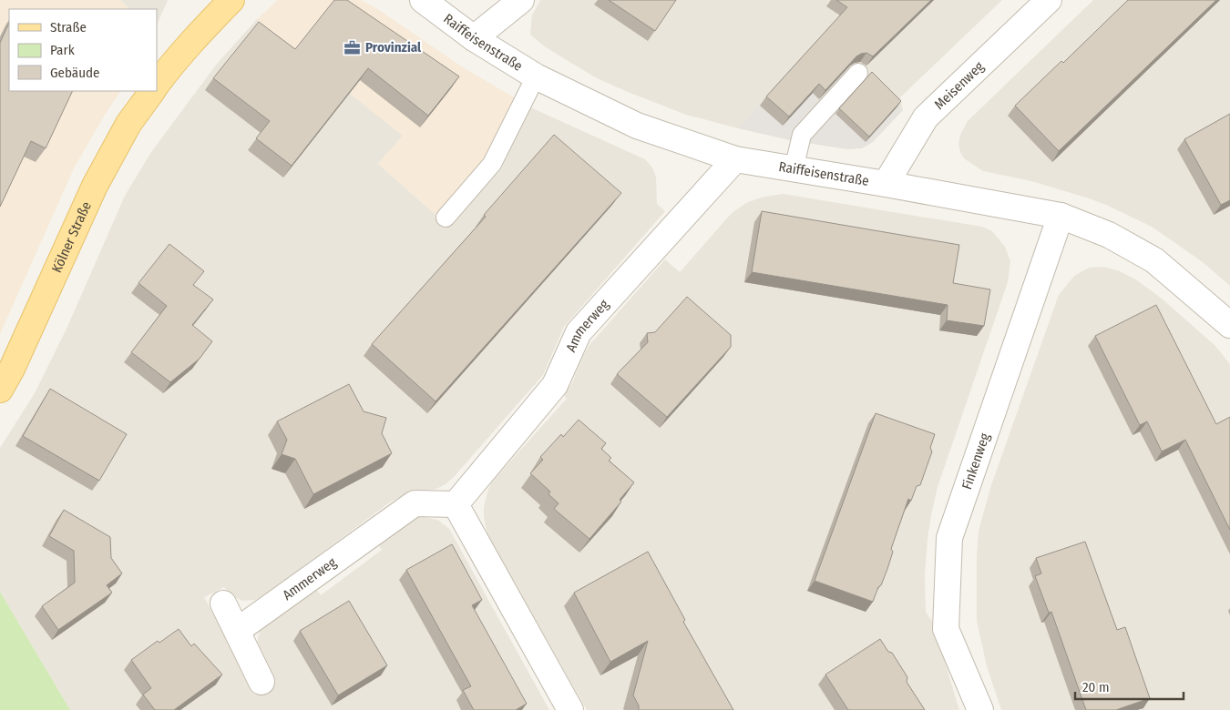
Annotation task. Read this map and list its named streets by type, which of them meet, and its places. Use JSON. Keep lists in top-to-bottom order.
{
  "streets": {
    "main road": ["Kölner Straße"],
    "street": [
      "Raiffeisenstraße",
      "Meisenweg",
      "Ammerweg",
      "Finkenweg"
    ]
  },
  "crossings": [
    ["Raiffeisenstraße", "Meisenweg"],
    ["Raiffeisenstraße", "Ammerweg"],
    ["Raiffeisenstraße", "Finkenweg"]
  ],
  "places": {
    "office": ["Provinzial"]
  },
  "legend": ["Straße", "Park", "Gebäude"],
  "scale_bar": "20 m"
}
